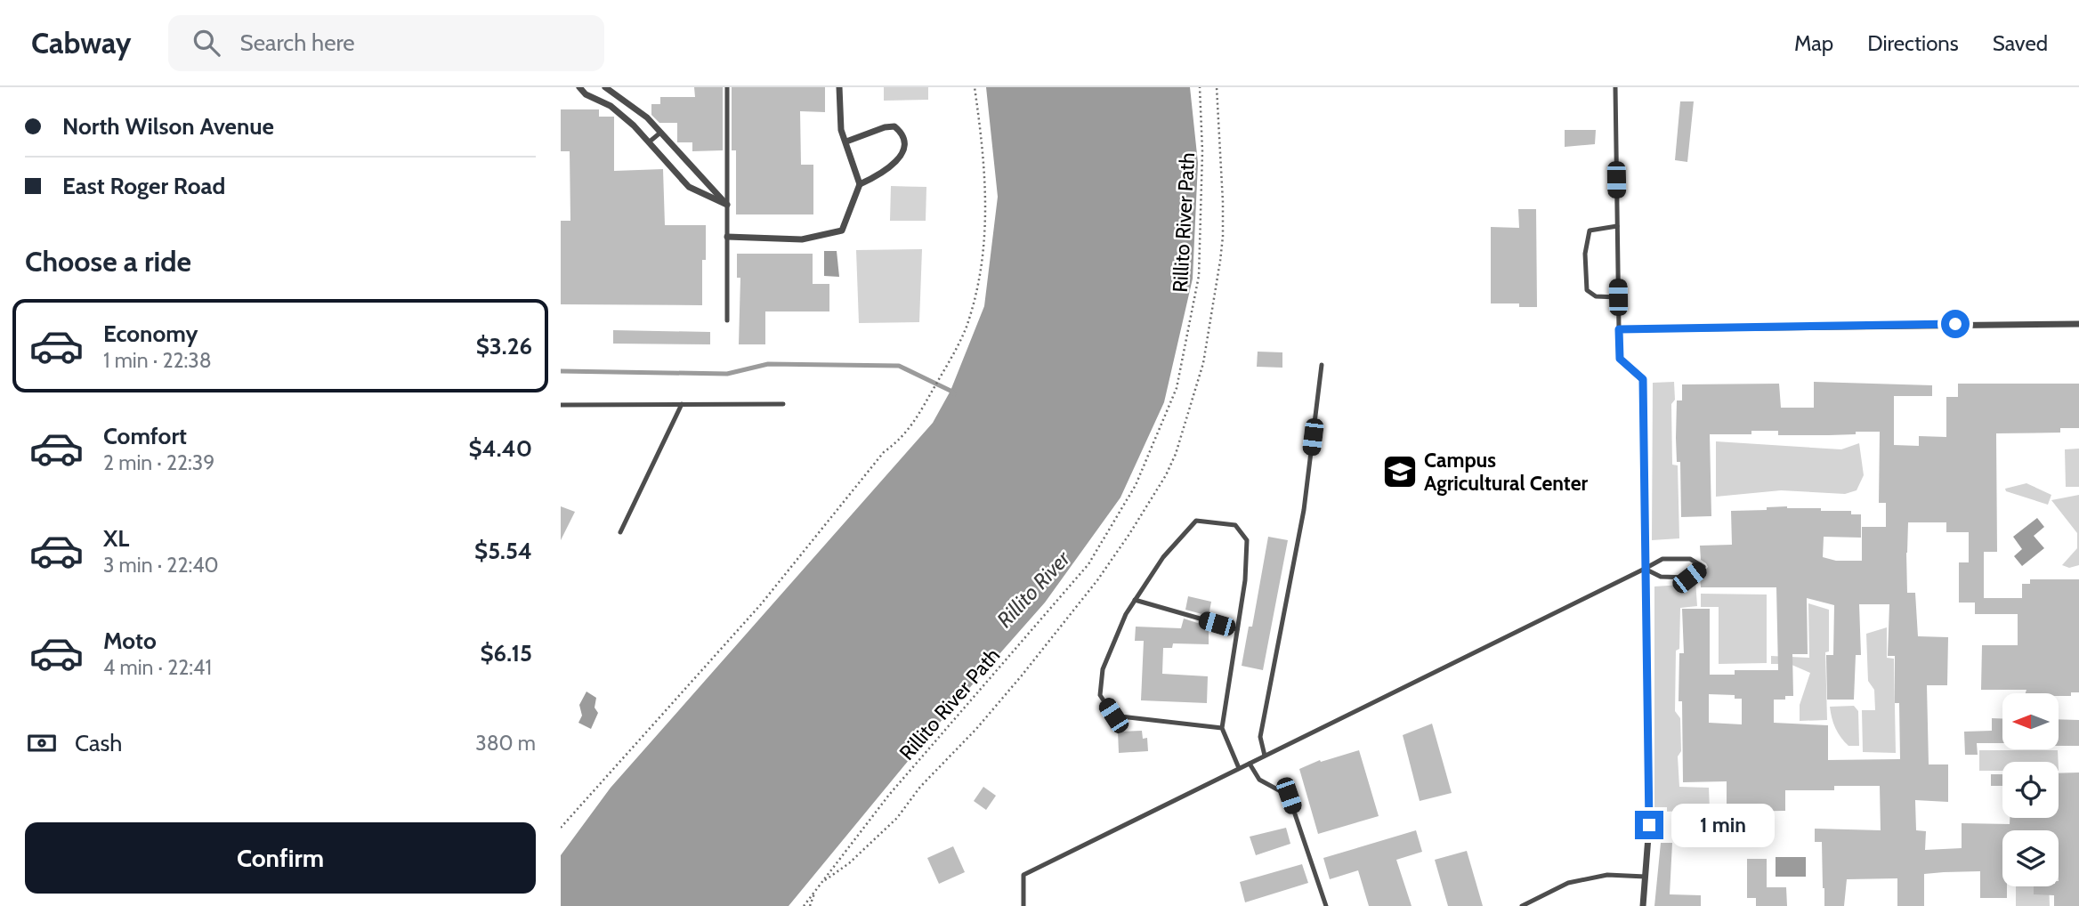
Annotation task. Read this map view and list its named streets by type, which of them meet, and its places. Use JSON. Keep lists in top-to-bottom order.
{
  "streets": {
    "path": ["Rillito River Path"]
  },
  "water": ["Rillito River"],
  "places": {
    "school or university": ["Campus Agricultural Center"]
  },
  "north": "left",
  "page": {
    "header": "Cabway",
    "search": "Search here",
    "nav": ["Map", "Directions", "Saved"],
    "banner": ["North Wilson Avenue", "East Roger Road"],
    "heading": "Choose a ride",
    "list": [
      {
        "name": "Economy",
        "note": "1 min · 22:38",
        "value": "$3.26"
      },
      {
        "name": "Comfort",
        "note": "2 min · 22:39",
        "value": "$4.40"
      },
      {
        "name": "XL",
        "note": "3 min · 22:40",
        "value": "$5.54"
      },
      {
        "name": "Moto",
        "note": "4 min · 22:41",
        "value": "$6.15"
      }
    ],
    "pay": ["Cash", "380 m"],
    "bubble": "1 min",
    "buttons": "Confirm"
  }
}
